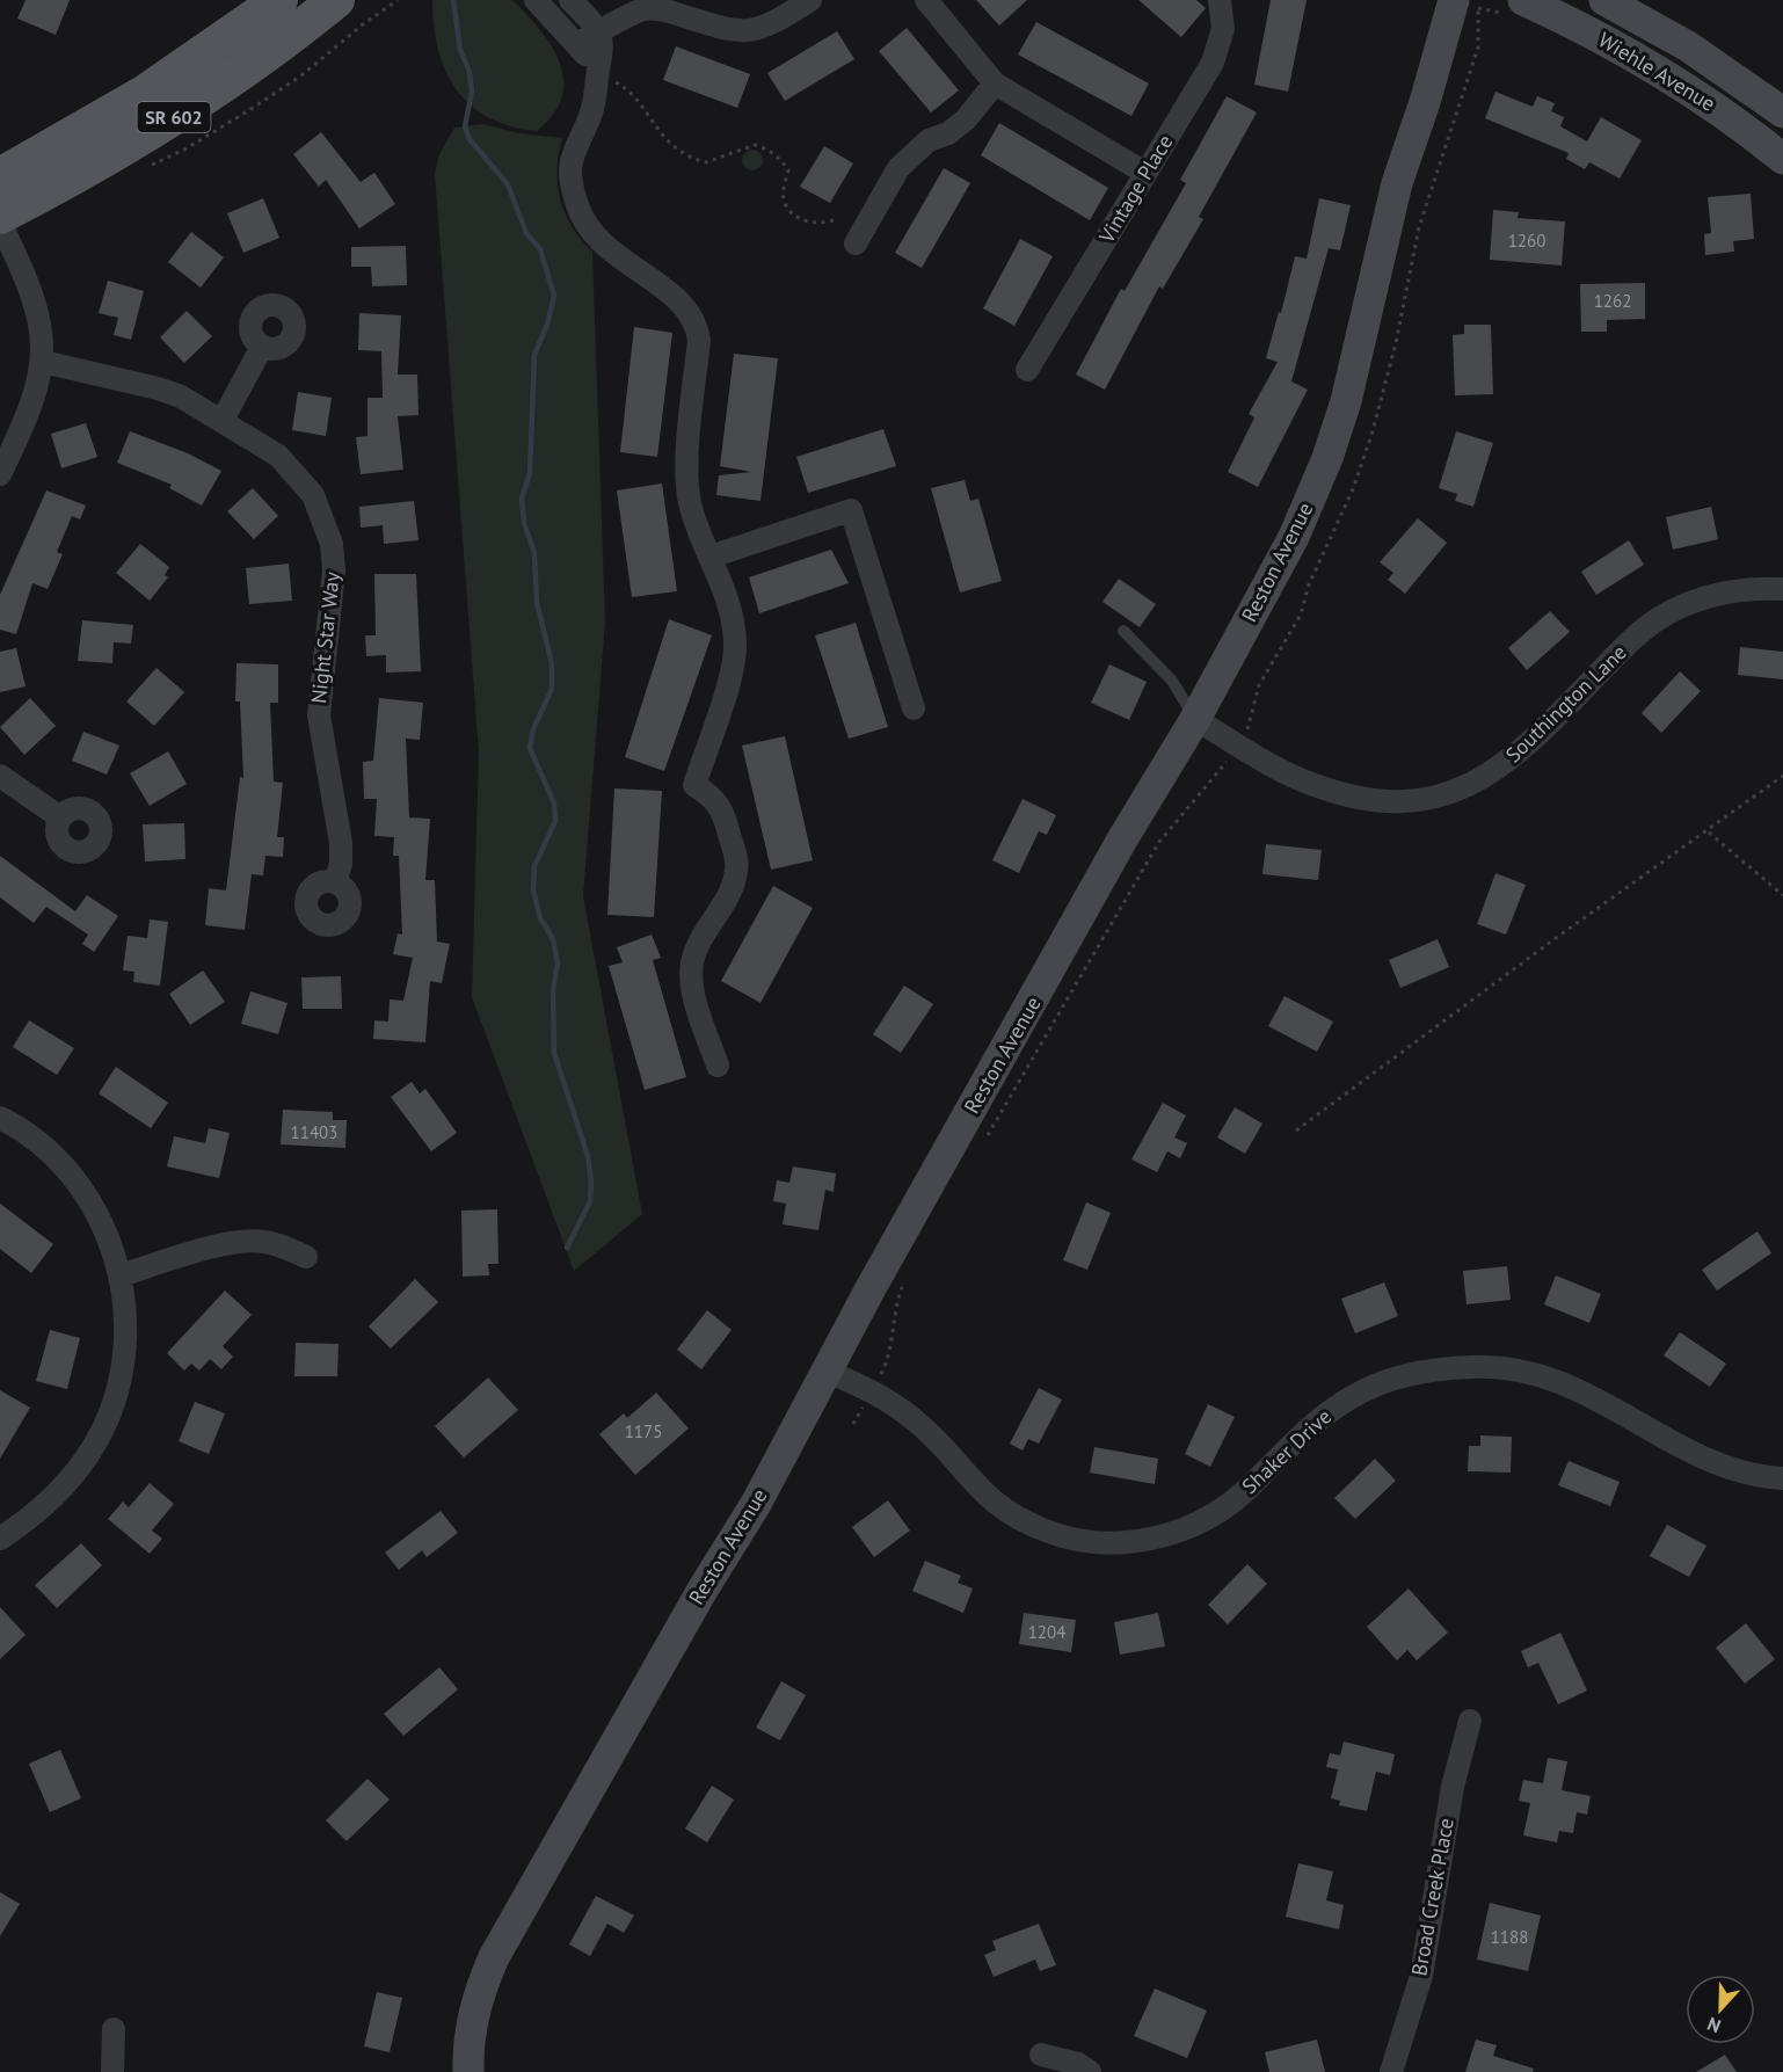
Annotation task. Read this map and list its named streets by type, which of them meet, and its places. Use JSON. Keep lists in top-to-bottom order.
{
  "streets": {
    "main road": ["SR 602"],
    "street": [
      "Wiehle Avenue",
      "Vintage Place",
      "Reston Avenue",
      "Night Star Way",
      "Southington Lane",
      "Shaker Drive",
      "Broad Creek Place"
    ]
  },
  "crossings": [
    ["Reston Avenue", "Southington Lane"],
    ["Reston Avenue", "Shaker Drive"]
  ],
  "house_numbers": [
    "1260",
    "1262",
    "11403",
    "1175",
    "1204",
    "1188"
  ],
  "north": "bottom"
}
